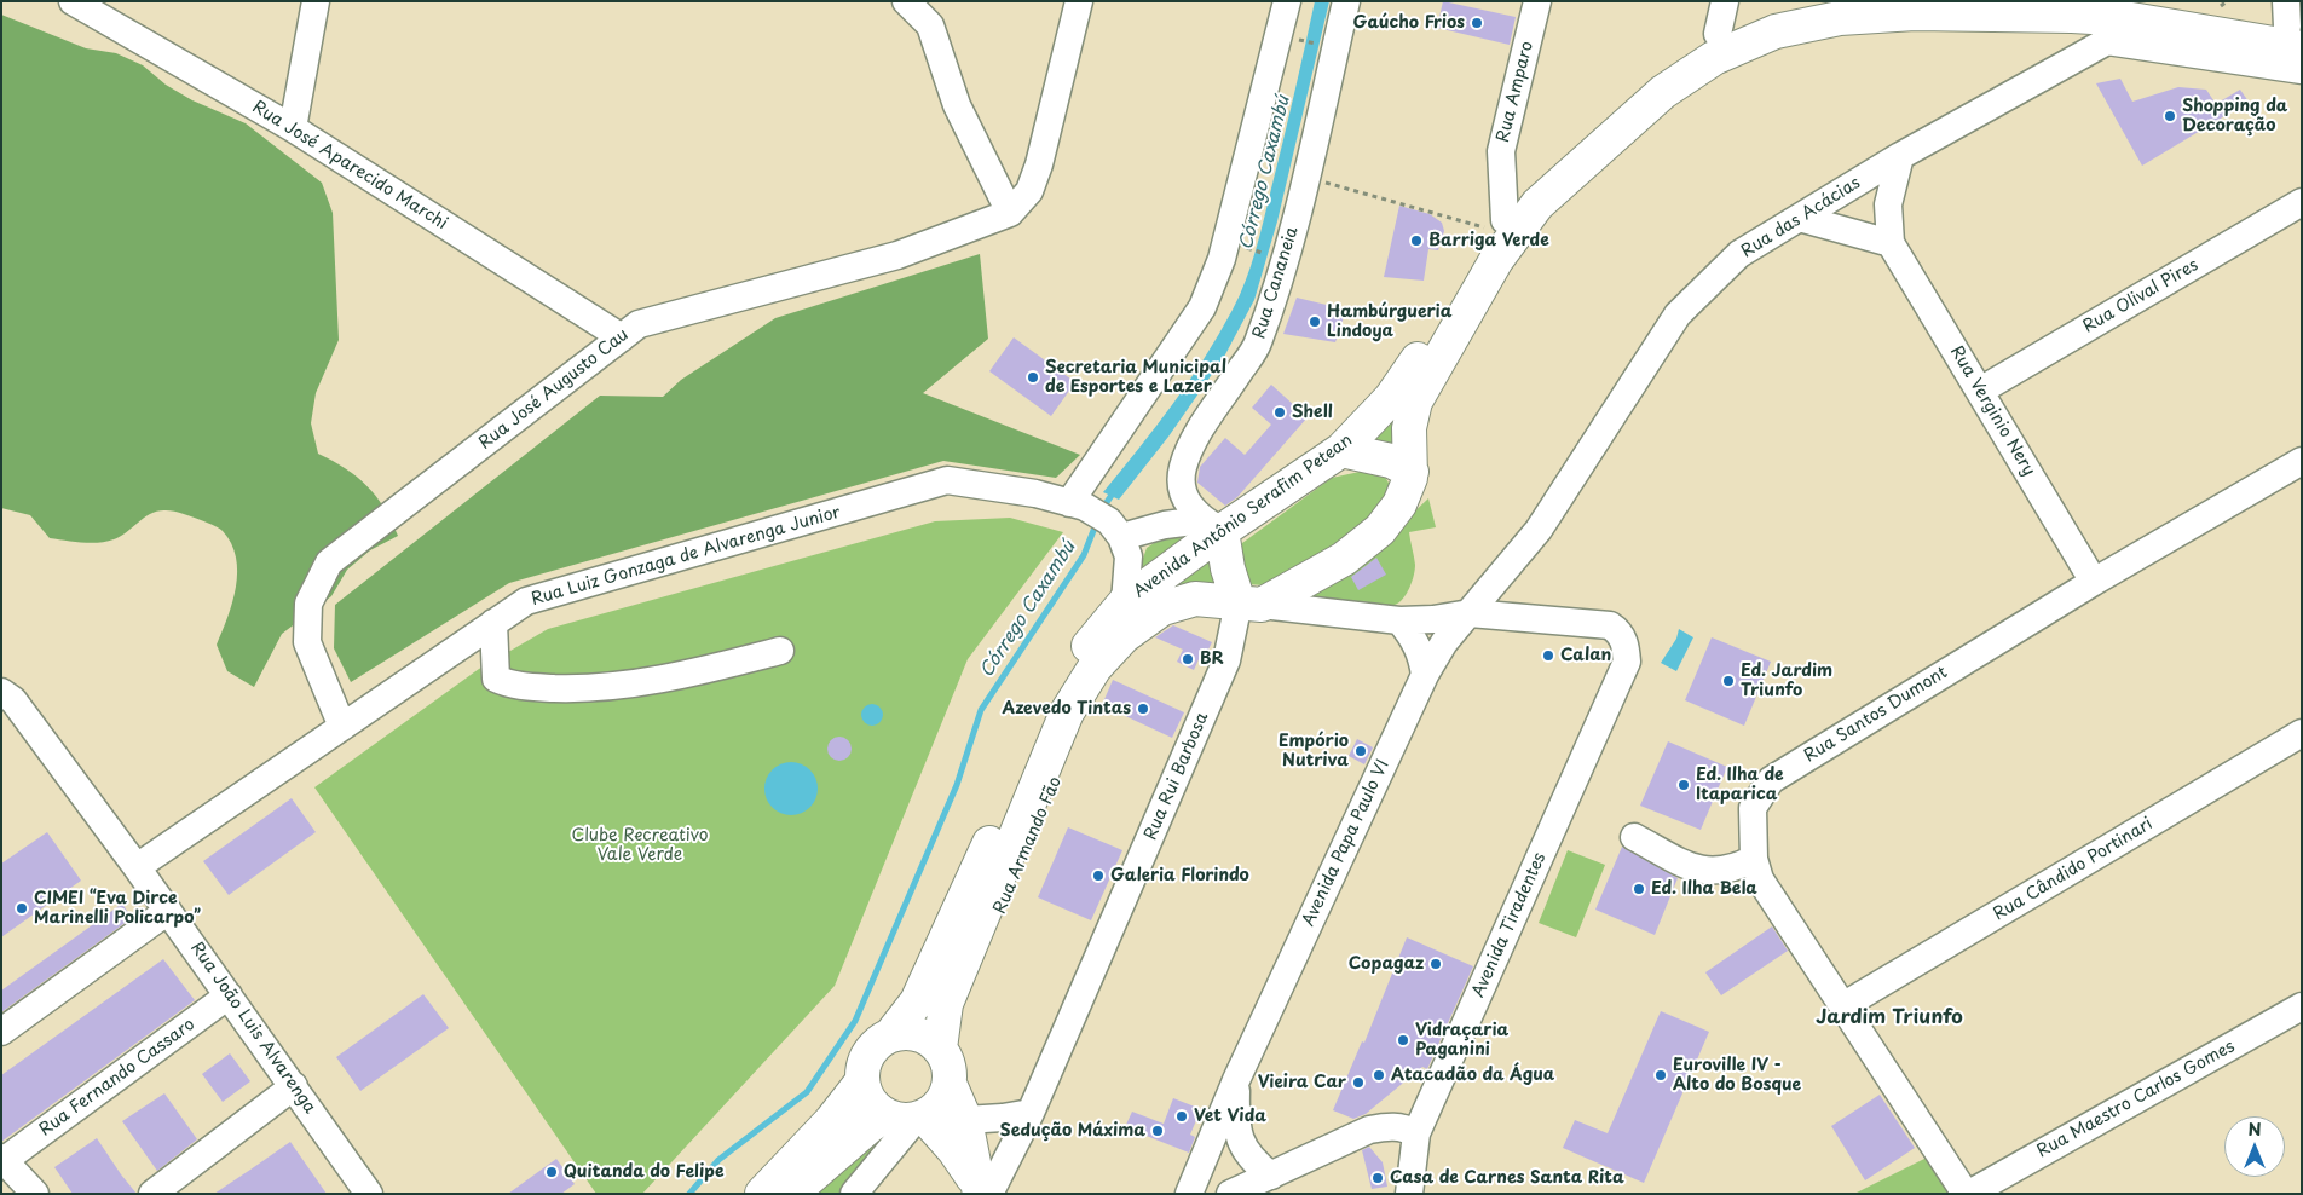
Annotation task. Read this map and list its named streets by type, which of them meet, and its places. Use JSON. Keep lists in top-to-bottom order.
{
  "streets": {
    "main road": ["Avenida Antônio Serafim Petean", "Rua Armando Fão"],
    "street": [
      "Rua Amparo",
      "Rua José Aparecido Marchi",
      "Rua das Acácias",
      "Rua Cananeia",
      "Rua Olival Pires",
      "Rua José Augusto Cau",
      "Rua Verginio Nery",
      "Rua Luiz Gonzaga de Alvarenga Junior",
      "Rua Santos Dumont",
      "Rua Rui Barbosa",
      "Avenida Papa Paulo VI",
      "Rua Cândido Portinari",
      "Avenida Tiradentes",
      "Rua João Luis Alvarenga",
      "Rua Fernando Cassaro",
      "Rua Maestro Carlos Gomes"
    ]
  },
  "crossings": [
    ["Rua Amparo", "Avenida Antônio Serafim Petean"],
    ["Rua José Aparecido Marchi", "Rua José Augusto Cau"],
    ["Rua das Acácias", "Rua Verginio Nery"],
    ["Rua das Acácias", "Avenida Papa Paulo VI"],
    ["Rua das Acácias", "Avenida Tiradentes"],
    ["Rua Cananeia", "Avenida Antônio Serafim Petean"],
    ["Rua Olival Pires", "Rua Verginio Nery"],
    ["Rua José Augusto Cau", "Rua Luiz Gonzaga de Alvarenga Junior"],
    ["Rua Verginio Nery", "Rua Santos Dumont"],
    ["Avenida Antônio Serafim Petean", "Rua Rui Barbosa"],
    ["Avenida Antônio Serafim Petean", "Rua Armando Fão"],
    ["Rua Luiz Gonzaga de Alvarenga Junior", "Rua João Luis Alvarenga"],
    ["Rua Santos Dumont", "Rua Cândido Portinari"],
    ["Rua Santos Dumont", "Rua Maestro Carlos Gomes"],
    ["Avenida Papa Paulo VI", "Avenida Tiradentes"],
    ["Rua João Luis Alvarenga", "Rua Fernando Cassaro"]
  ],
  "districts": ["Jardim Triunfo"],
  "water": ["Córrego Caxambú"],
  "parks": ["Clube Recreativo Vale Verde"],
  "places": [
    "Gaúcho Frios",
    "Shopping da Decoração",
    "Barriga Verde",
    "Hambúrgueria Lindoya",
    "Secretaria Municipal de Esportes e Lazer",
    "Shell",
    "Calan",
    "BR",
    "Ed. Jardim Triunfo",
    "Azevedo Tintas",
    "Empório Nutriva",
    "Ed. Ilha de Itaparica",
    "Galeria Florindo",
    "Ed. Ilha Bela",
    "CIMEI “Eva Dirce Marinelli Policarpo”",
    "Copagaz",
    "Vidraçaria Paganini",
    "Atacadão da Água",
    "Euroville IV - Alto do Bosque",
    "Vieira Car",
    "Vet Vida",
    "Sedução Máxima",
    "Quitanda do Felipe",
    "Casa de Carnes Santa Rita"
  ],
  "north": "top"
}
